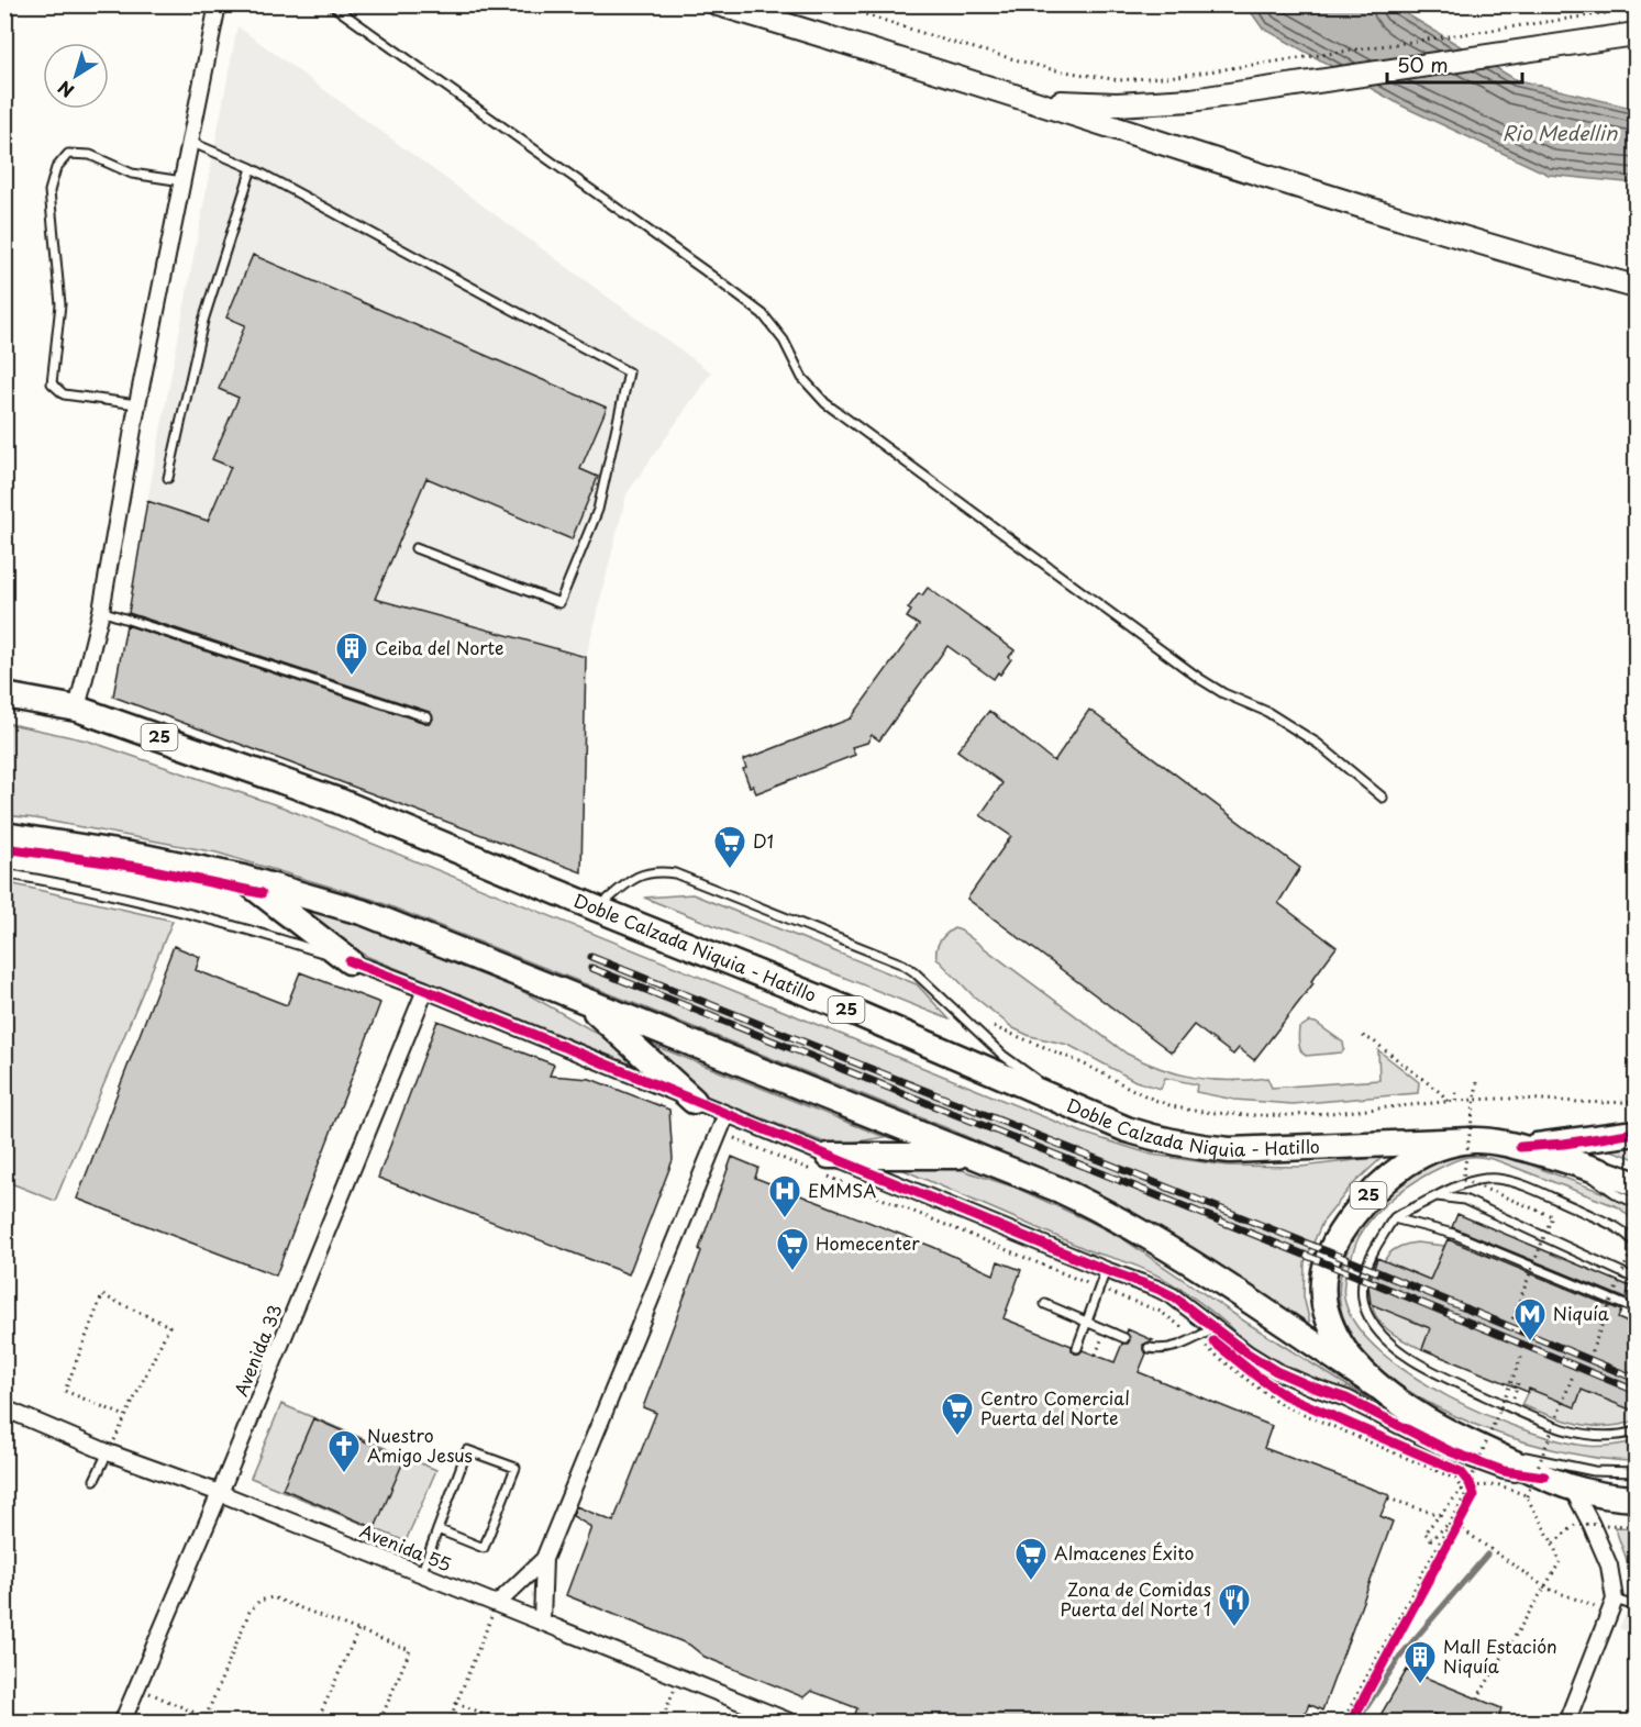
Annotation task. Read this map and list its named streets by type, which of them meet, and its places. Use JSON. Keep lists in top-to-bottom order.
{
  "streets": {
    "highway": ["25", "Doble Calzada Niquia - Hatillo"],
    "street": ["Avenida 33", "Avenida 55"]
  },
  "crossings": [
    ["25", "Doble Calzada Niquia - Hatillo"],
    ["Avenida 33", "Avenida 55"]
  ],
  "water": ["Rio Medellin"],
  "places": {
    "building": ["Ceiba del Norte", "Mall Estación Niquía"],
    "supermarket": [
      "D1",
      "Homecenter",
      "Centro Comercial Puerta del Norte",
      "Almacenes Éxito"
    ],
    "hospital": ["EMMSA"],
    "metro station": ["Niquía"],
    "church": ["Nuestro Amigo Jesus"],
    "restaurant": ["Zona de Comidas Puerta del Norte 1"]
  },
  "scale_bar": "50 m",
  "north": "bottom left"
}
